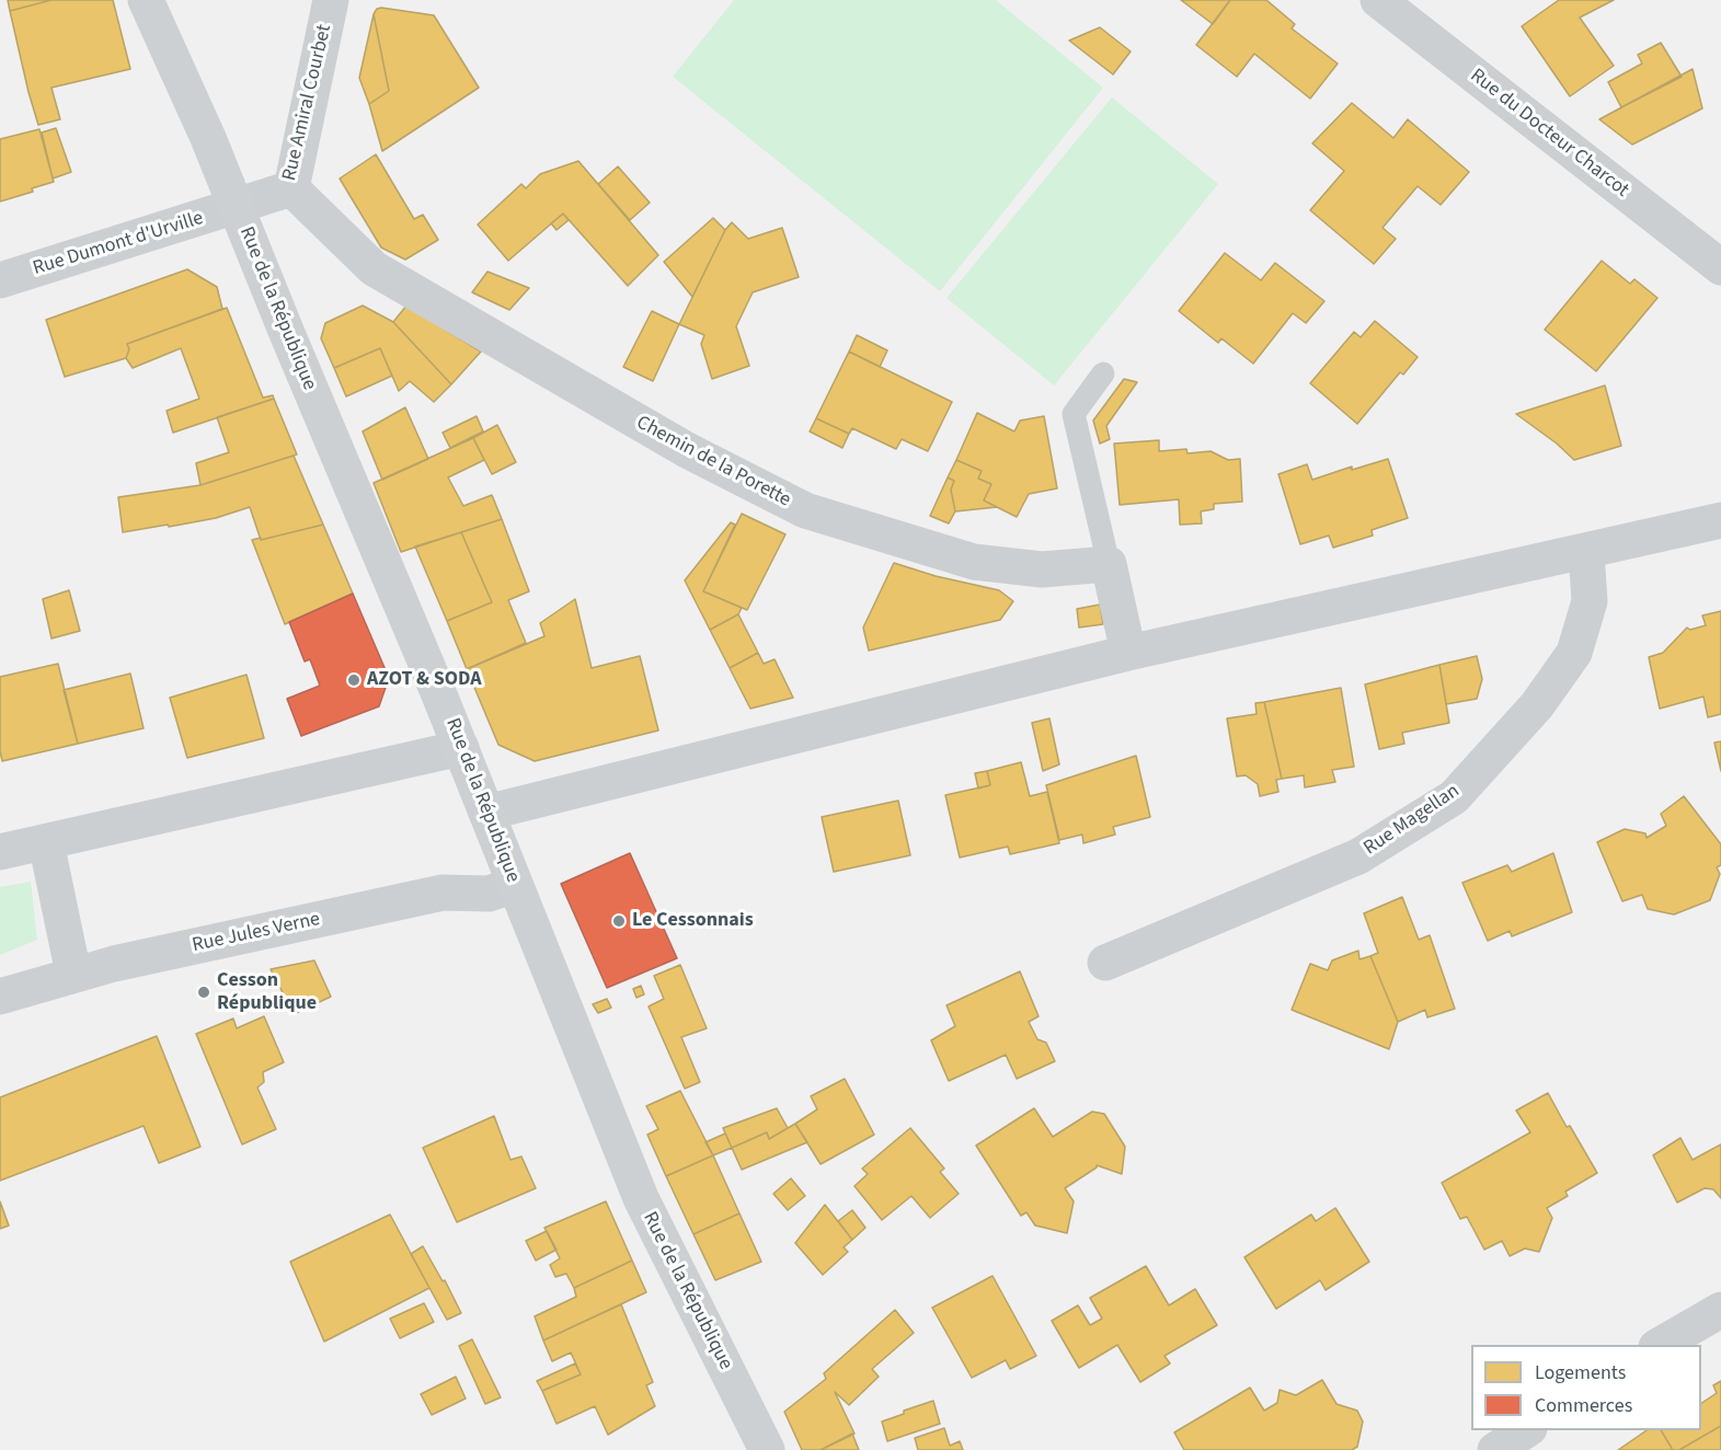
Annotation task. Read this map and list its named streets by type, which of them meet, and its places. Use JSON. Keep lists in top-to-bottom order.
{
  "streets": {
    "street": [
      "Rue Amiral Courbet",
      "Rue du Docteur Charcot",
      "Rue Dumont d'Urville",
      "Rue de la République",
      "Chemin de la Porette",
      "Rue Magellan",
      "Rue Jules Verne"
    ]
  },
  "crossings": [
    ["Rue Amiral Courbet", "Rue Dumont d'Urville"],
    ["Rue Amiral Courbet", "Rue de la République"],
    ["Rue Amiral Courbet", "Chemin de la Porette"],
    ["Rue Dumont d'Urville", "Rue de la République"],
    ["Rue de la République", "Rue Jules Verne"]
  ],
  "places": ["AZOT & SODA", "Le Cessonnais", "Cesson République"],
  "legend": ["Logements", "Commerces"]
}
